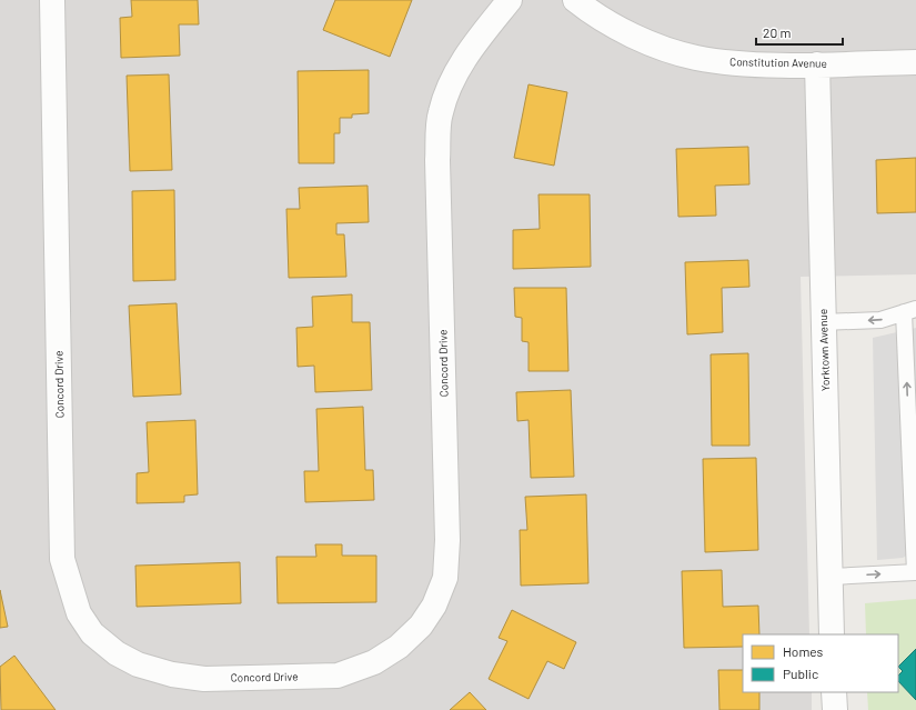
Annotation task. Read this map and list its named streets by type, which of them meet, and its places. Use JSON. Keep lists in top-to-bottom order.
{
  "streets": {
    "street": ["Constitution Avenue", "Yorktown Avenue", "Concord Drive"]
  },
  "crossings": [
    ["Constitution Avenue", "Yorktown Avenue"]
  ],
  "legend": ["Homes", "Public"],
  "scale_bar": "20 m"
}
